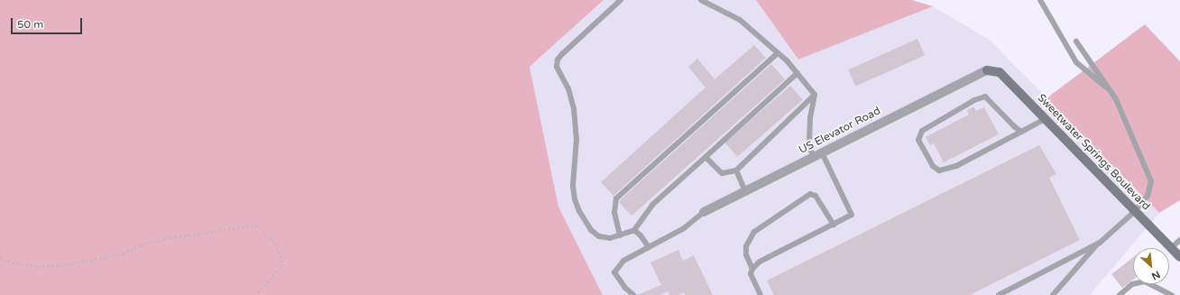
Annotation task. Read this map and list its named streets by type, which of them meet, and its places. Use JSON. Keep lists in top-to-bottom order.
{
  "streets": {
    "street": ["US Elevator Road", "Sweetwater Springs Boulevard"]
  },
  "crossings": [
    ["US Elevator Road", "Sweetwater Springs Boulevard"]
  ],
  "scale_bar": "50 m",
  "north": "bottom right"
}
